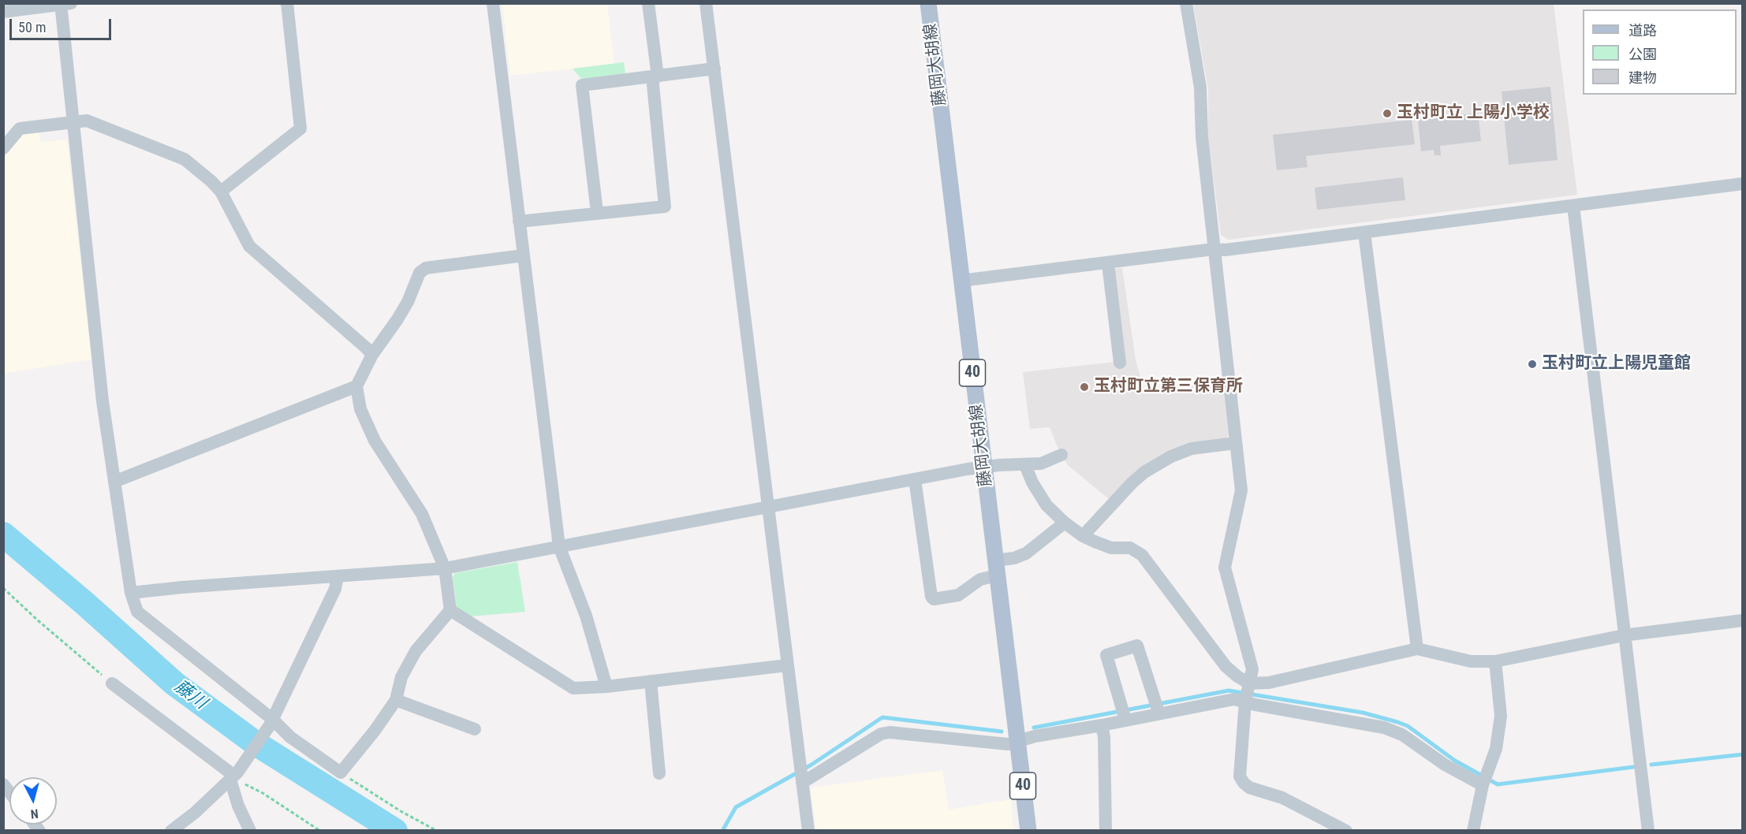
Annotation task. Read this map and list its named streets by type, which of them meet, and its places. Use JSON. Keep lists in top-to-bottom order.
{
  "streets": {
    "main road": ["藤岡大胡線", "40"]
  },
  "water": ["藤川"],
  "places": ["玉村町立 上陽小学校", "玉村町立上陽児童館", "玉村町立第三保育所"],
  "legend": ["道路", "公園", "建物"],
  "scale_bar": "50 m",
  "north": "bottom"
}
